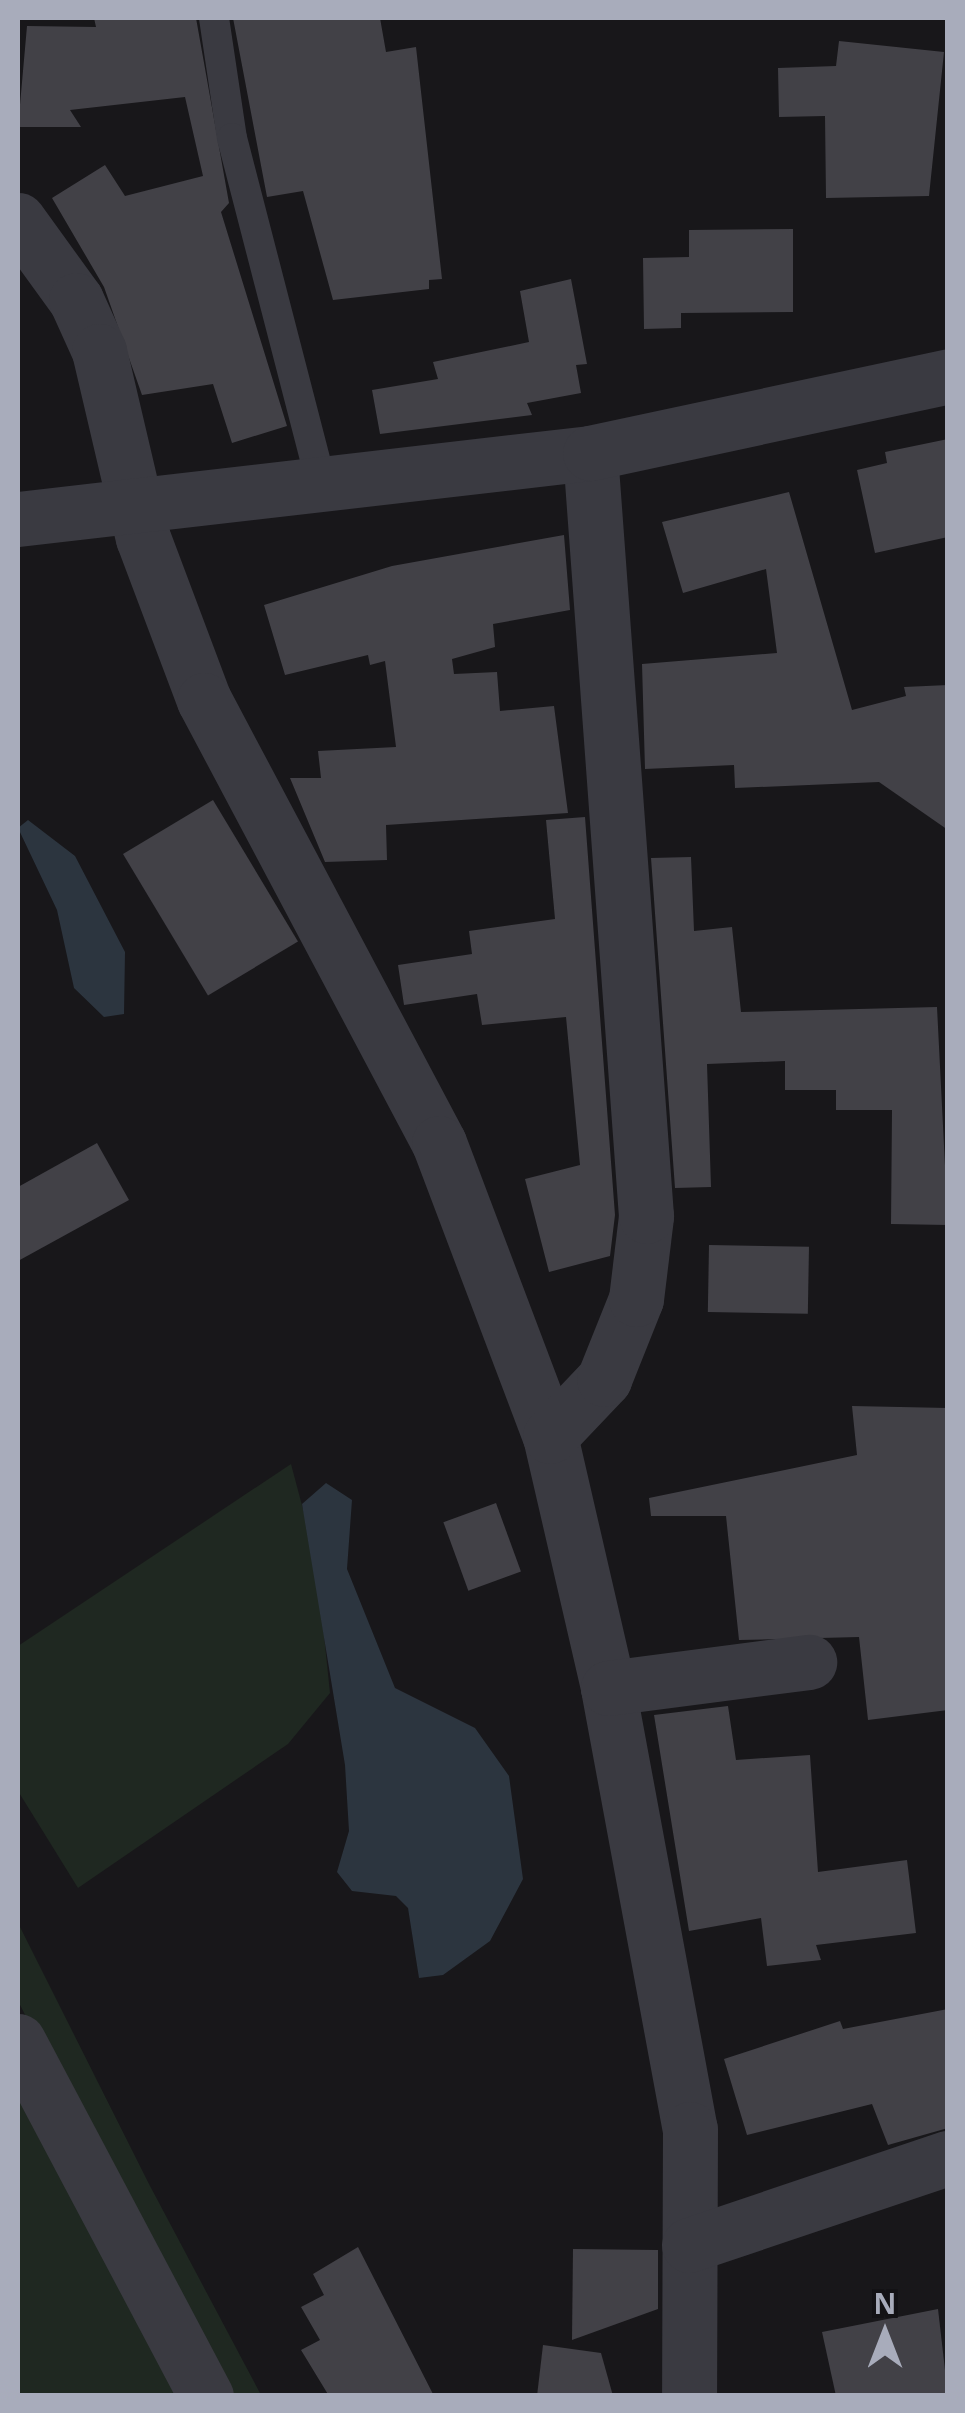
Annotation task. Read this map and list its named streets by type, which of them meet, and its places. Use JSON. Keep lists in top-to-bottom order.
{
  "north": "top"
}
